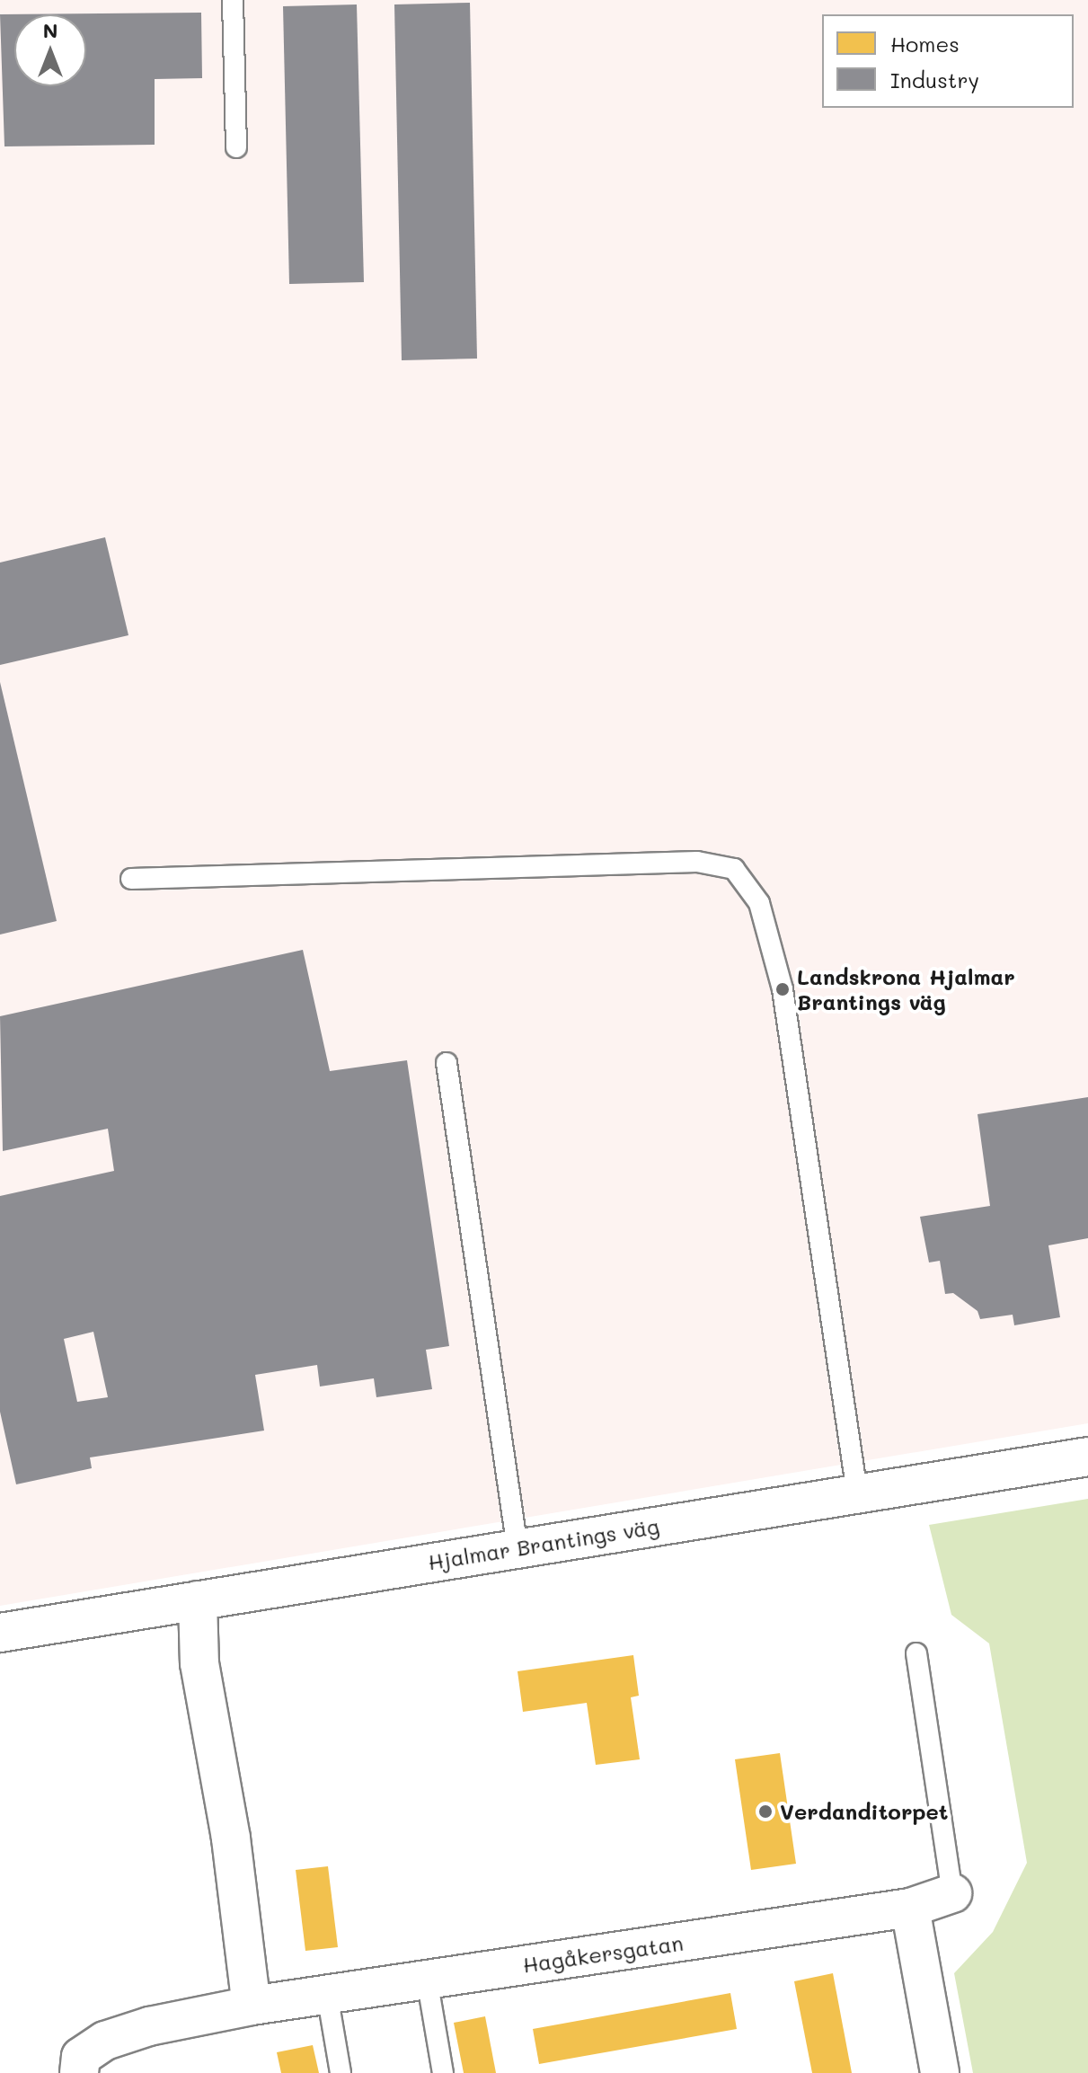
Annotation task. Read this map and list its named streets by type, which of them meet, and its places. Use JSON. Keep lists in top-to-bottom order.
{
  "streets": {
    "street": ["Hjalmar Brantings väg", "Hagåkersgatan"]
  },
  "places": ["Landskrona Hjalmar Brantings väg", "Verdanditorpet"],
  "legend": ["Homes", "Industry"],
  "north": "top"
}
